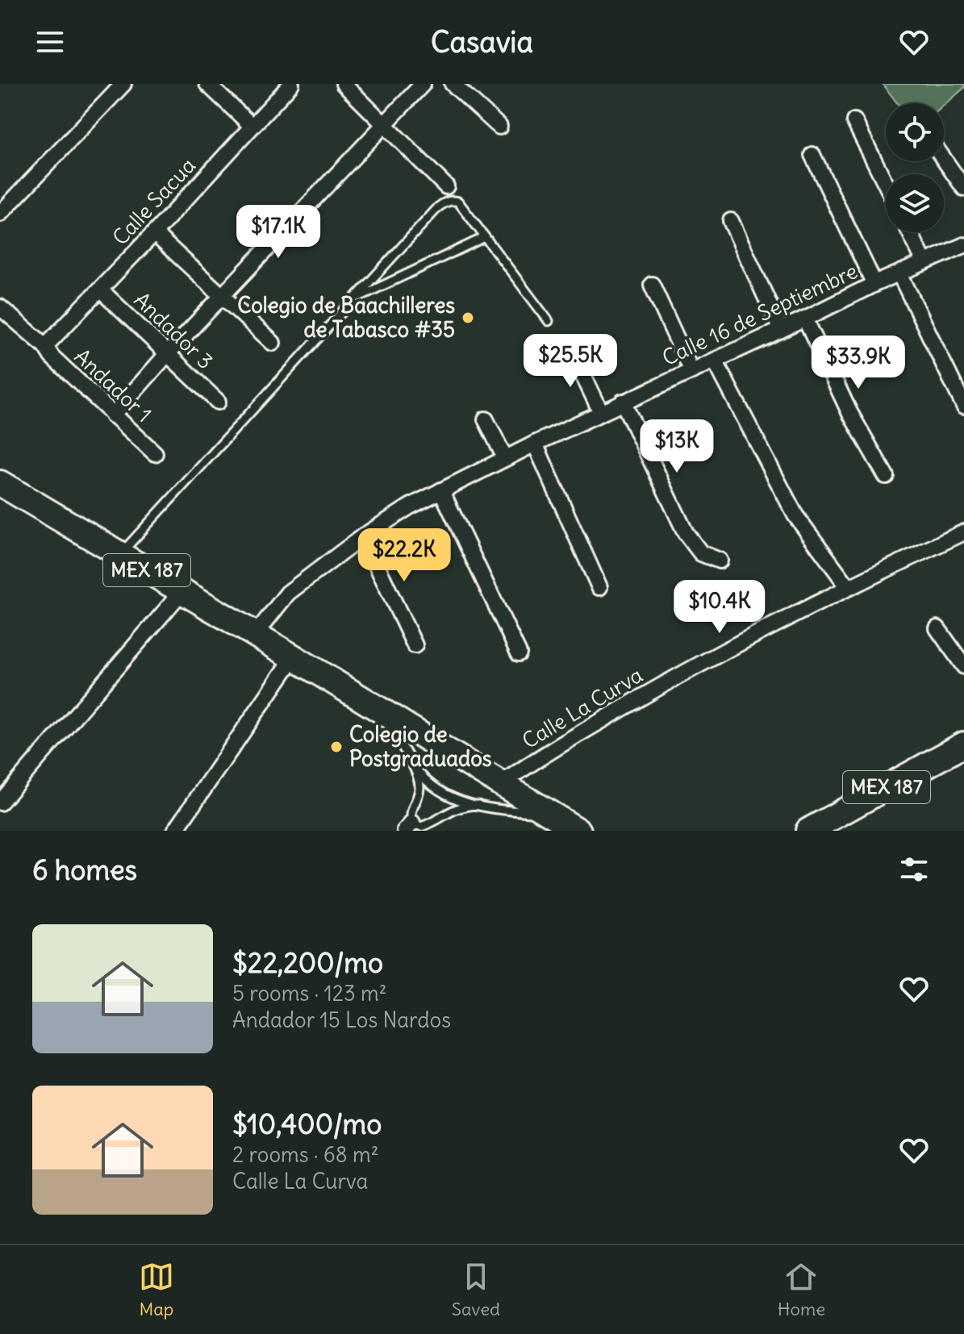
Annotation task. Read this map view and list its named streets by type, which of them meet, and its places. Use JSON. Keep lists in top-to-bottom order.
{
  "streets": {
    "main road": ["MEX 187"],
    "street": [
      "Calle Sacua",
      "Calle 16 de Septiembre",
      "Andador 3",
      "Andador 1",
      "Calle La Curva"
    ]
  },
  "crossings": [
    ["Calle Sacua", "Andador 3"],
    ["Calle Sacua", "Andador 1"],
    ["Calle 16 de Septiembre", "MEX 187"],
    ["MEX 187", "Calle La Curva"]
  ],
  "places": ["Colegio de Baachilleres de Tabasco #35", "Colegio de Postgraduados"],
  "page": {
    "header": "Casavia",
    "price": [
      "$17.1K",
      "$25.5K",
      "$33.9K",
      "$13K",
      "$22.2K",
      "$10.4K"
    ],
    "heading": "6 homes",
    "list": [
      {
        "name": "$22,200/mo",
        "note": "5 rooms · 123 m² · Andador 15 Los Nardos"
      },
      {
        "name": "$10,400/mo",
        "note": "2 rooms · 68 m² · Calle La Curva"
      }
    ],
    "tabs": ["Map", "Saved", "Home"]
  }
}
